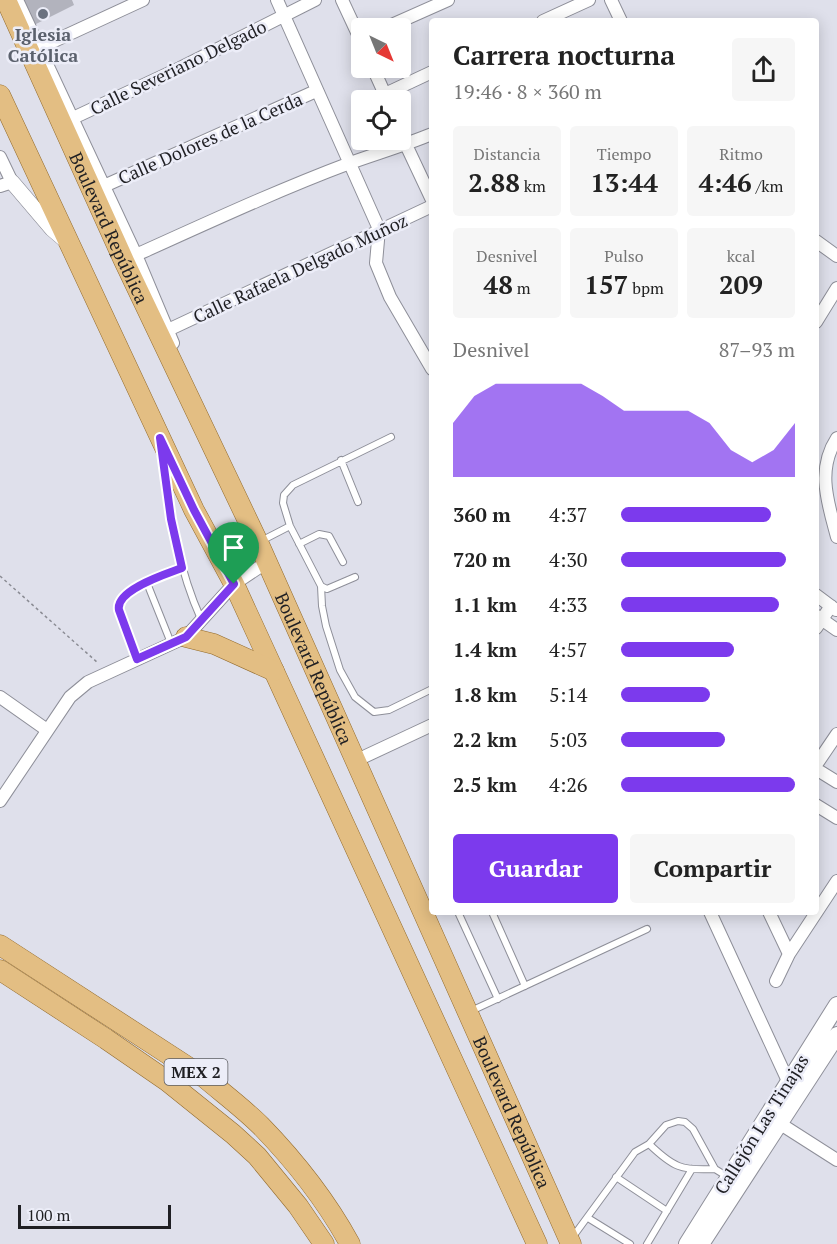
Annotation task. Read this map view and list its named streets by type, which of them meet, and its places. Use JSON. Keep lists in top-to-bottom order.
{
  "streets": {
    "main road": ["Boulevard República", "MEX 2", "Callejón Las Tinajas"],
    "street": ["Calle Severiano Delgado", "Calle Dolores de la Cerda", "Calle Rafaela Delgado Muñoz"]
  },
  "places": ["Iglesia Católica"],
  "scale_bar": "100 m",
  "north": "bottom right",
  "page": {
    "heading": ["Carrera nocturna", "19:46 · 8 × 360 m"],
    "stats": [
      ["Distancia", "2.88 km"],
      ["Tiempo", "13:44"],
      ["Ritmo", "4:46 /km"],
      ["Desnivel", "48 m"],
      ["Pulso", "157 bpm"],
      ["kcal", "209"]
    ],
    "chart": ["Desnivel", "87–93 m"],
    "list": [
      {
        "name": "360 m",
        "note": "4:37"
      },
      {
        "name": "720 m",
        "note": "4:30"
      },
      {
        "name": "1.1 km",
        "note": "4:33"
      },
      {
        "name": "1.4 km",
        "note": "4:57"
      },
      {
        "name": "1.8 km",
        "note": "5:14"
      },
      {
        "name": "2.2 km",
        "note": "5:03"
      },
      {
        "name": "2.5 km",
        "note": "4:26"
      }
    ],
    "buttons": ["Guardar", "Compartir"],
    "scale": "100 m"
  }
}
